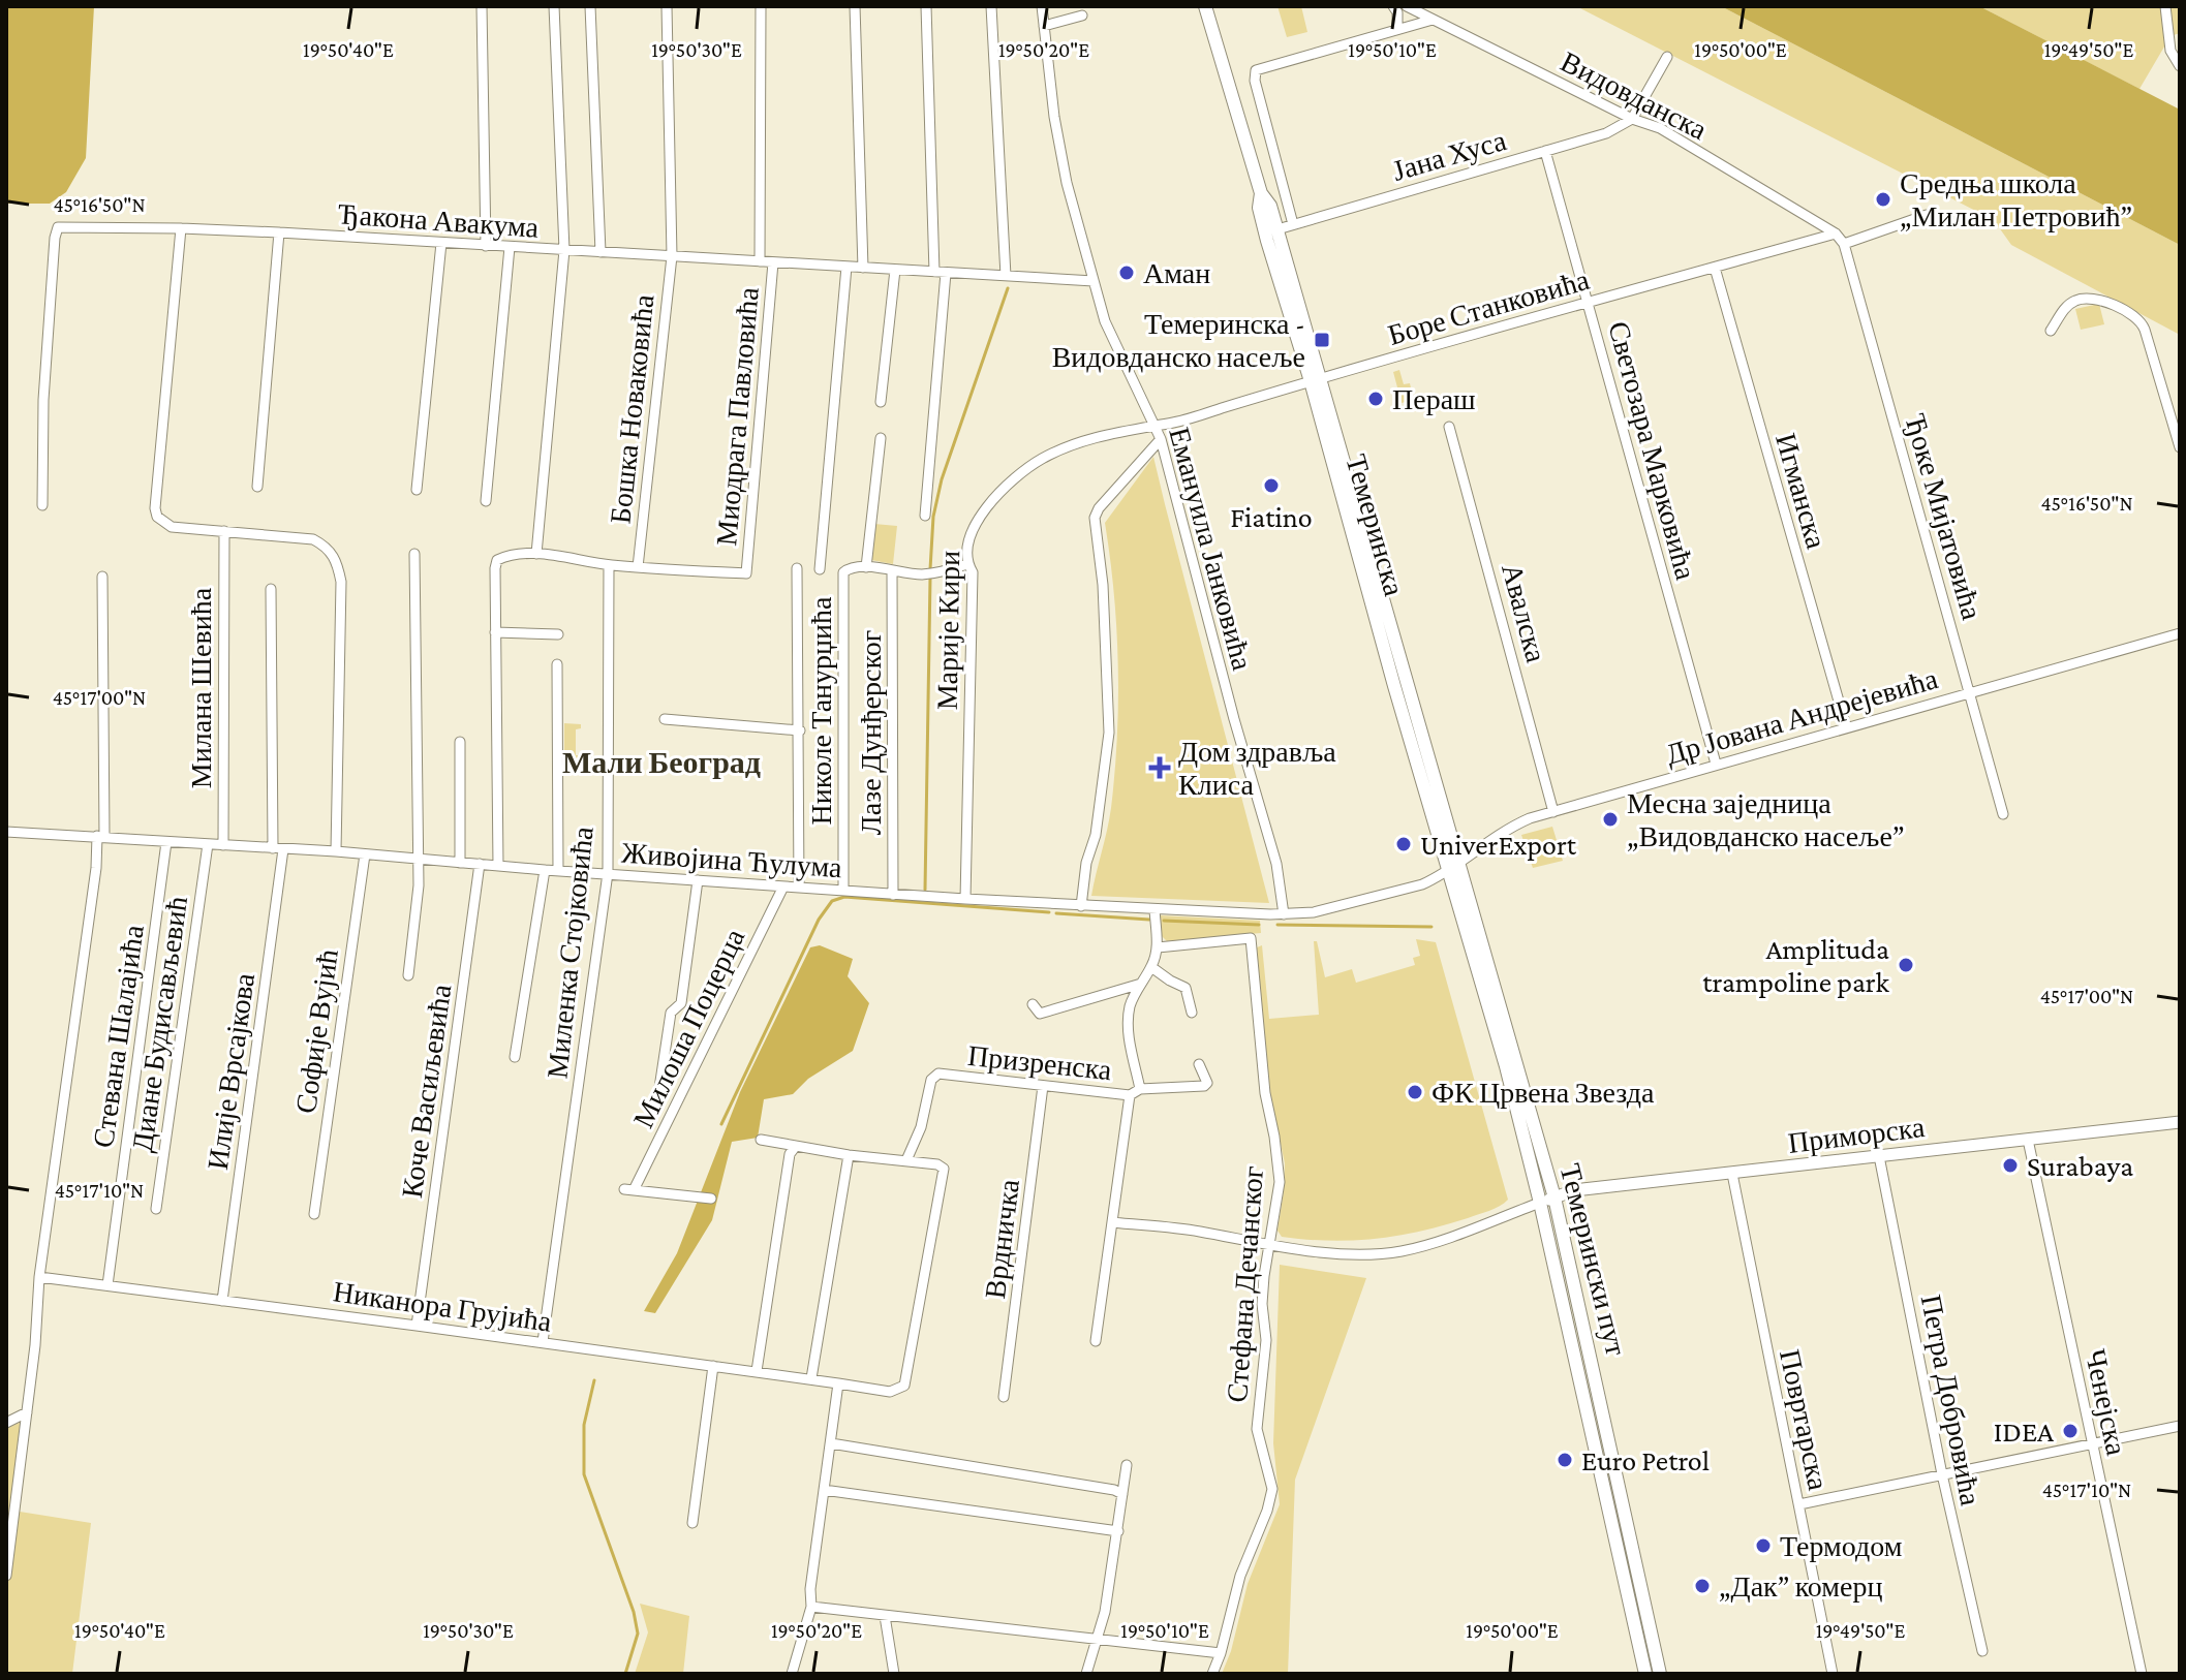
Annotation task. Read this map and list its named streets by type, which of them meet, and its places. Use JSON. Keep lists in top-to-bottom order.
{
  "streets": {
    "main road": ["Темеринска", "Темерински пут"],
    "street": [
      "Видовданска",
      "Јана Хуса",
      "Ђакона Авакума",
      "Боре Станковића",
      "Бошка Новаковића",
      "Миодрага Павловића",
      "Светозара Марковића",
      "Игманска",
      "Ђоке Мијатовића",
      "Емануила Јанковића",
      "Авалска",
      "Марије Кири",
      "Милана Шевића",
      "Николе Танурџића",
      "Др Јована Андрејевића",
      "Лазе Дунђерског",
      "Живојина Ћулума",
      "Миленка Стојковића",
      "Диане Будисављевић",
      "Милоша Поцерца",
      "Софије Вујић",
      "Стевана Шалајића",
      "Призренска",
      "Илије Врсајкова",
      "Коче Васиљевића",
      "Приморска",
      "Врдничка",
      "Стефана Дечанског",
      "Никанора Грујића",
      "Петра Добровића",
      "Ченејска",
      "Повртарска"
    ]
  },
  "crossings": [
    ["Видовданска", "Јана Хуса"],
    ["Видовданска", "Боре Станковића"],
    ["Видовданска", "Ђоке Мијатовића"],
    ["Јана Хуса", "Светозара Марковића"],
    ["Јана Хуса", "Темеринска"],
    ["Ђакона Авакума", "Бошка Новаковића"],
    ["Ђакона Авакума", "Миодрага Павловића"],
    ["Ђакона Авакума", "Емануила Јанковића"],
    ["Боре Станковића", "Светозара Марковића"],
    ["Боре Станковића", "Игманска"],
    ["Боре Станковића", "Ђоке Мијатовића"],
    ["Боре Станковића", "Темеринска"],
    ["Боре Станковића", "Емануила Јанковића"],
    ["Боре Станковића", "Марије Кири"],
    ["Бошка Новаковића", "Миодрага Павловића"],
    ["Светозара Марковића", "Др Јована Андрејевића"],
    ["Игманска", "Др Јована Андрејевића"],
    ["Ђоке Мијатовића", "Др Јована Андрејевића"],
    ["Темеринска", "Др Јована Андрејевића"],
    ["Темеринска", "Живојина Ћулума"],
    ["Темеринска", "Темерински пут"],
    ["Емануила Јанковића", "Марије Кири"],
    ["Емануила Јанковића", "Живојина Ћулума"],
    ["Авалска", "Др Јована Андрејевића"],
    ["Марије Кири", "Живојина Ћулума"],
    ["Милана Шевића", "Живојина Ћулума"],
    ["Николе Танурџића", "Живојина Ћулума"],
    ["Др Јована Андрејевића", "Живојина Ћулума"],
    ["Др Јована Андрејевића", "Темерински пут"],
    ["Лазе Дунђерског", "Живојина Ћулума"],
    ["Живојина Ћулума", "Миленка Стојковића"],
    ["Живојина Ћулума", "Диане Будисављевић"],
    ["Живојина Ћулума", "Милоша Поцерца"],
    ["Живојина Ћулума", "Софије Вујић"],
    ["Живојина Ћулума", "Стевана Шалајића"],
    ["Живојина Ћулума", "Илије Врсајкова"],
    ["Живојина Ћулума", "Коче Васиљевића"],
    ["Живојина Ћулума", "Темерински пут"],
    ["Миленка Стојковића", "Никанора Грујића"],
    ["Стевана Шалајића", "Никанора Грујића"],
    ["Призренска", "Врдничка"],
    ["Призренска", "Никанора Грујића"],
    ["Илије Врсајкова", "Никанора Грујића"],
    ["Коче Васиљевића", "Никанора Грујића"],
    ["Приморска", "Темерински пут"],
    ["Приморска", "Петра Добровића"],
    ["Приморска", "Ченејска"],
    ["Приморска", "Повртарска"]
  ],
  "districts": ["Мали Београд"],
  "places": {
    "other": [
      "Средња школа „Милан Петровић”",
      "Аман",
      "Пераш",
      "Fiatino",
      "Месна заједница „Видовданско насеље”",
      "UniverExport",
      "Amplituda trampoline park",
      "ФК Црвена Звезда",
      "Surabaya",
      "IDEA",
      "Euro Petrol",
      "Термодом",
      "„Дак” комерц"
    ],
    "transit": ["Темеринска - Видовданско насеље"],
    "health": ["Дом здравља Клиса"]
  },
  "coordinates": [
    "19°50'40\"E",
    "19°50'30\"E",
    "19°50'20\"E",
    "19°50'10\"E",
    "19°50'00\"E",
    "19°49'50\"E",
    "45°16'50\"N",
    "45°17'00\"N",
    "45°17'10\"N"
  ]
}
